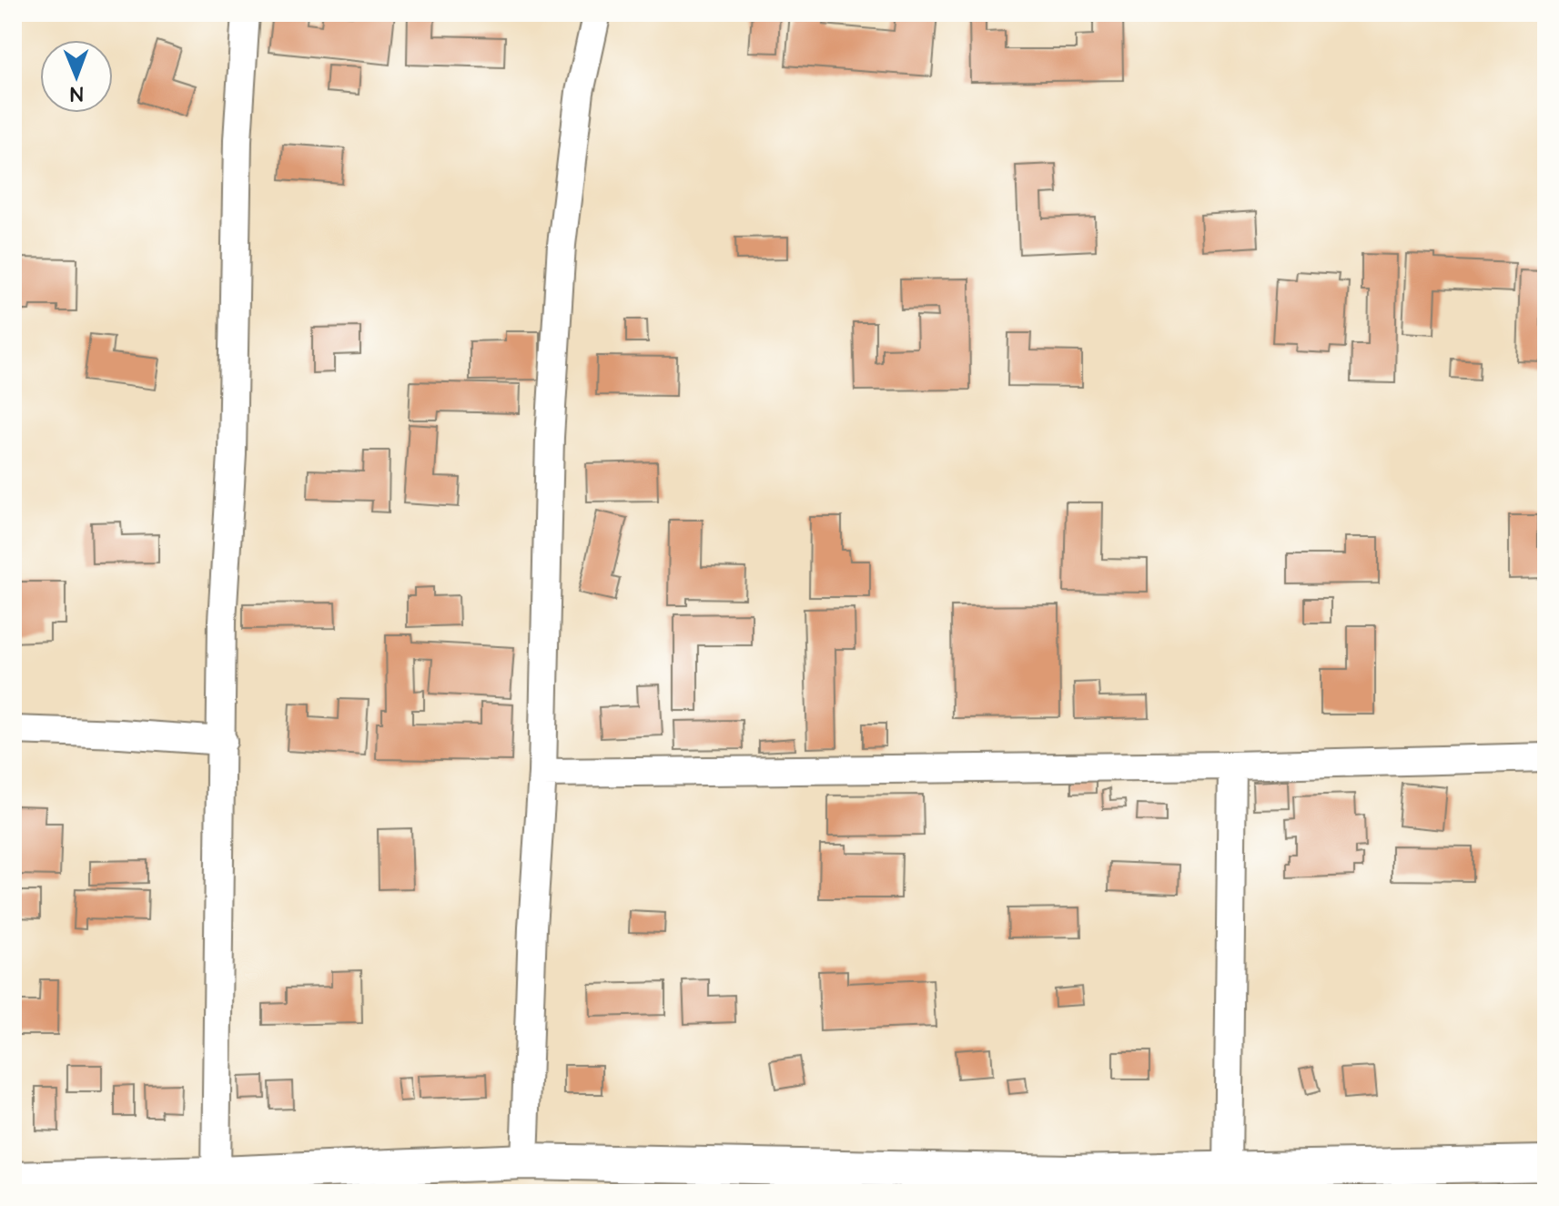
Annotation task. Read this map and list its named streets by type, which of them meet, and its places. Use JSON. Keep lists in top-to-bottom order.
{
  "north": "bottom"
}
